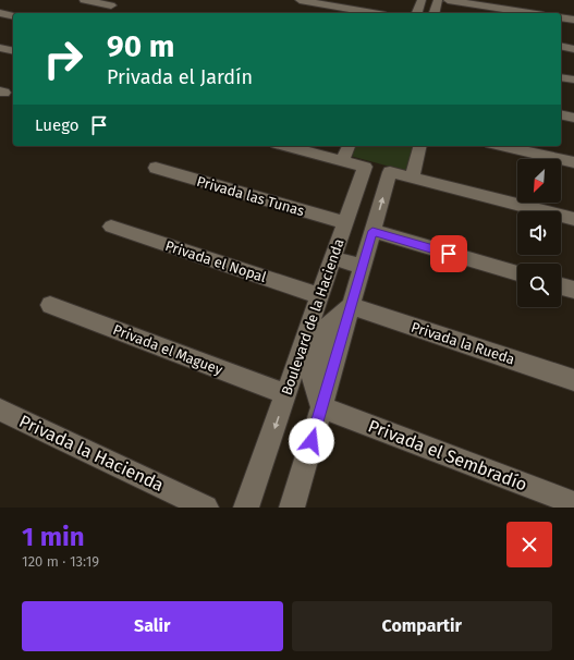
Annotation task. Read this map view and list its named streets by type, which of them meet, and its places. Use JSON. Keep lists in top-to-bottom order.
{
  "streets": {
    "street": [
      "Privada las Tunas",
      "Privada el Nopal",
      "Boulevard de la Hacienda",
      "Privada la Rueda",
      "Privada el Maguey",
      "Privada la Hacienda",
      "Privada el Sembradío"
    ]
  },
  "crossings": [
    ["Privada las Tunas", "Boulevard de la Hacienda"],
    ["Privada el Nopal", "Boulevard de la Hacienda"],
    ["Boulevard de la Hacienda", "Privada el Maguey"]
  ],
  "north": "bottom left",
  "page": {
    "turn": ["90 m", "Privada el Jardín"],
    "then": "Luego",
    "heading": ["1 min", "120 m · 13:19"],
    "buttons": ["Salir", "Compartir"]
  }
}
